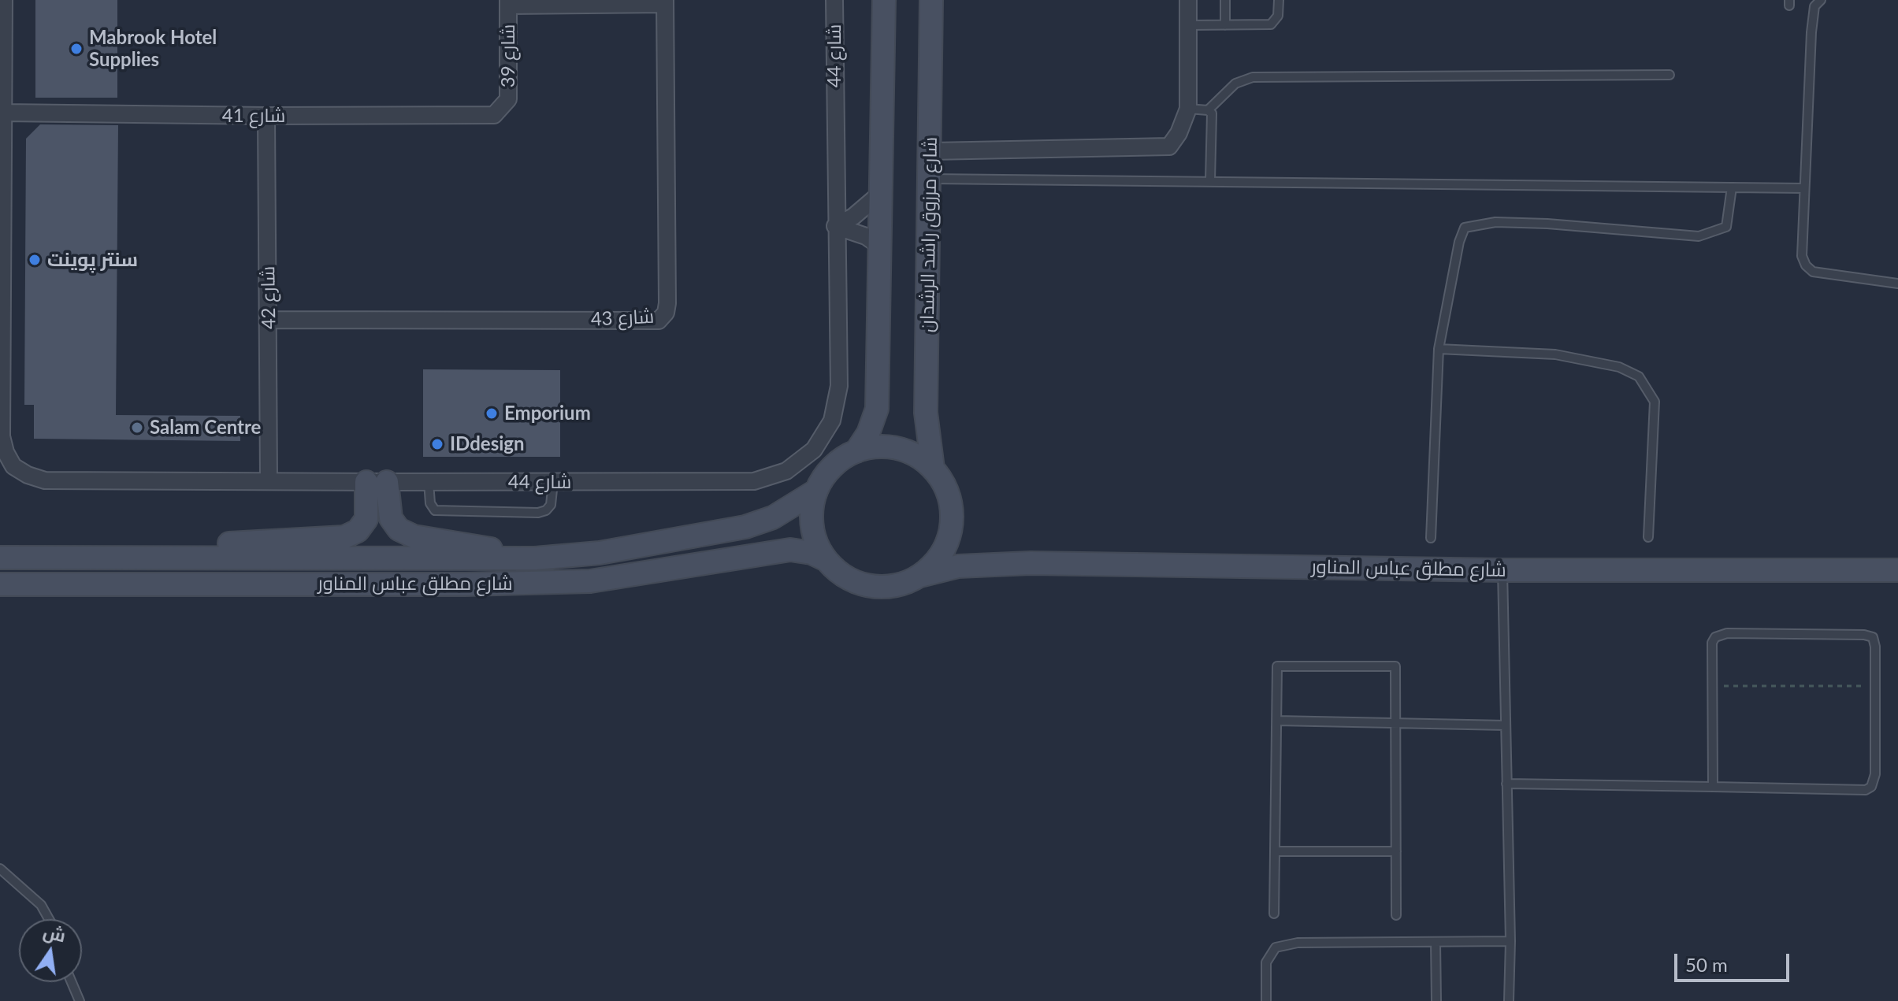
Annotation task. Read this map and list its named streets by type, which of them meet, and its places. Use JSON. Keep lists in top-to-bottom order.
{
  "streets": {
    "street": [
      "شارع 39",
      "شارع 44",
      "شارع 41",
      "شارع مرزوق راشد الرشدان",
      "شارع 42",
      "شارع 43",
      "شارع مطلق عباس المناور"
    ]
  },
  "crossings": [
    ["شارع 39", "شارع 41"],
    ["شارع 39", "شارع 43"],
    ["شارع 44", "شارع 42"],
    ["شارع 41", "شارع 42"],
    ["شارع مرزوق راشد الرشدان", "شارع مطلق عباس المناور"],
    ["شارع 42", "شارع 43"]
  ],
  "places": [
    "Mabrook Hotel Supplies",
    "سنتر پوينت",
    "Emporium",
    "Salam Centre",
    "IDdesign"
  ],
  "scale_bar": "50 m",
  "north": "top"
}
